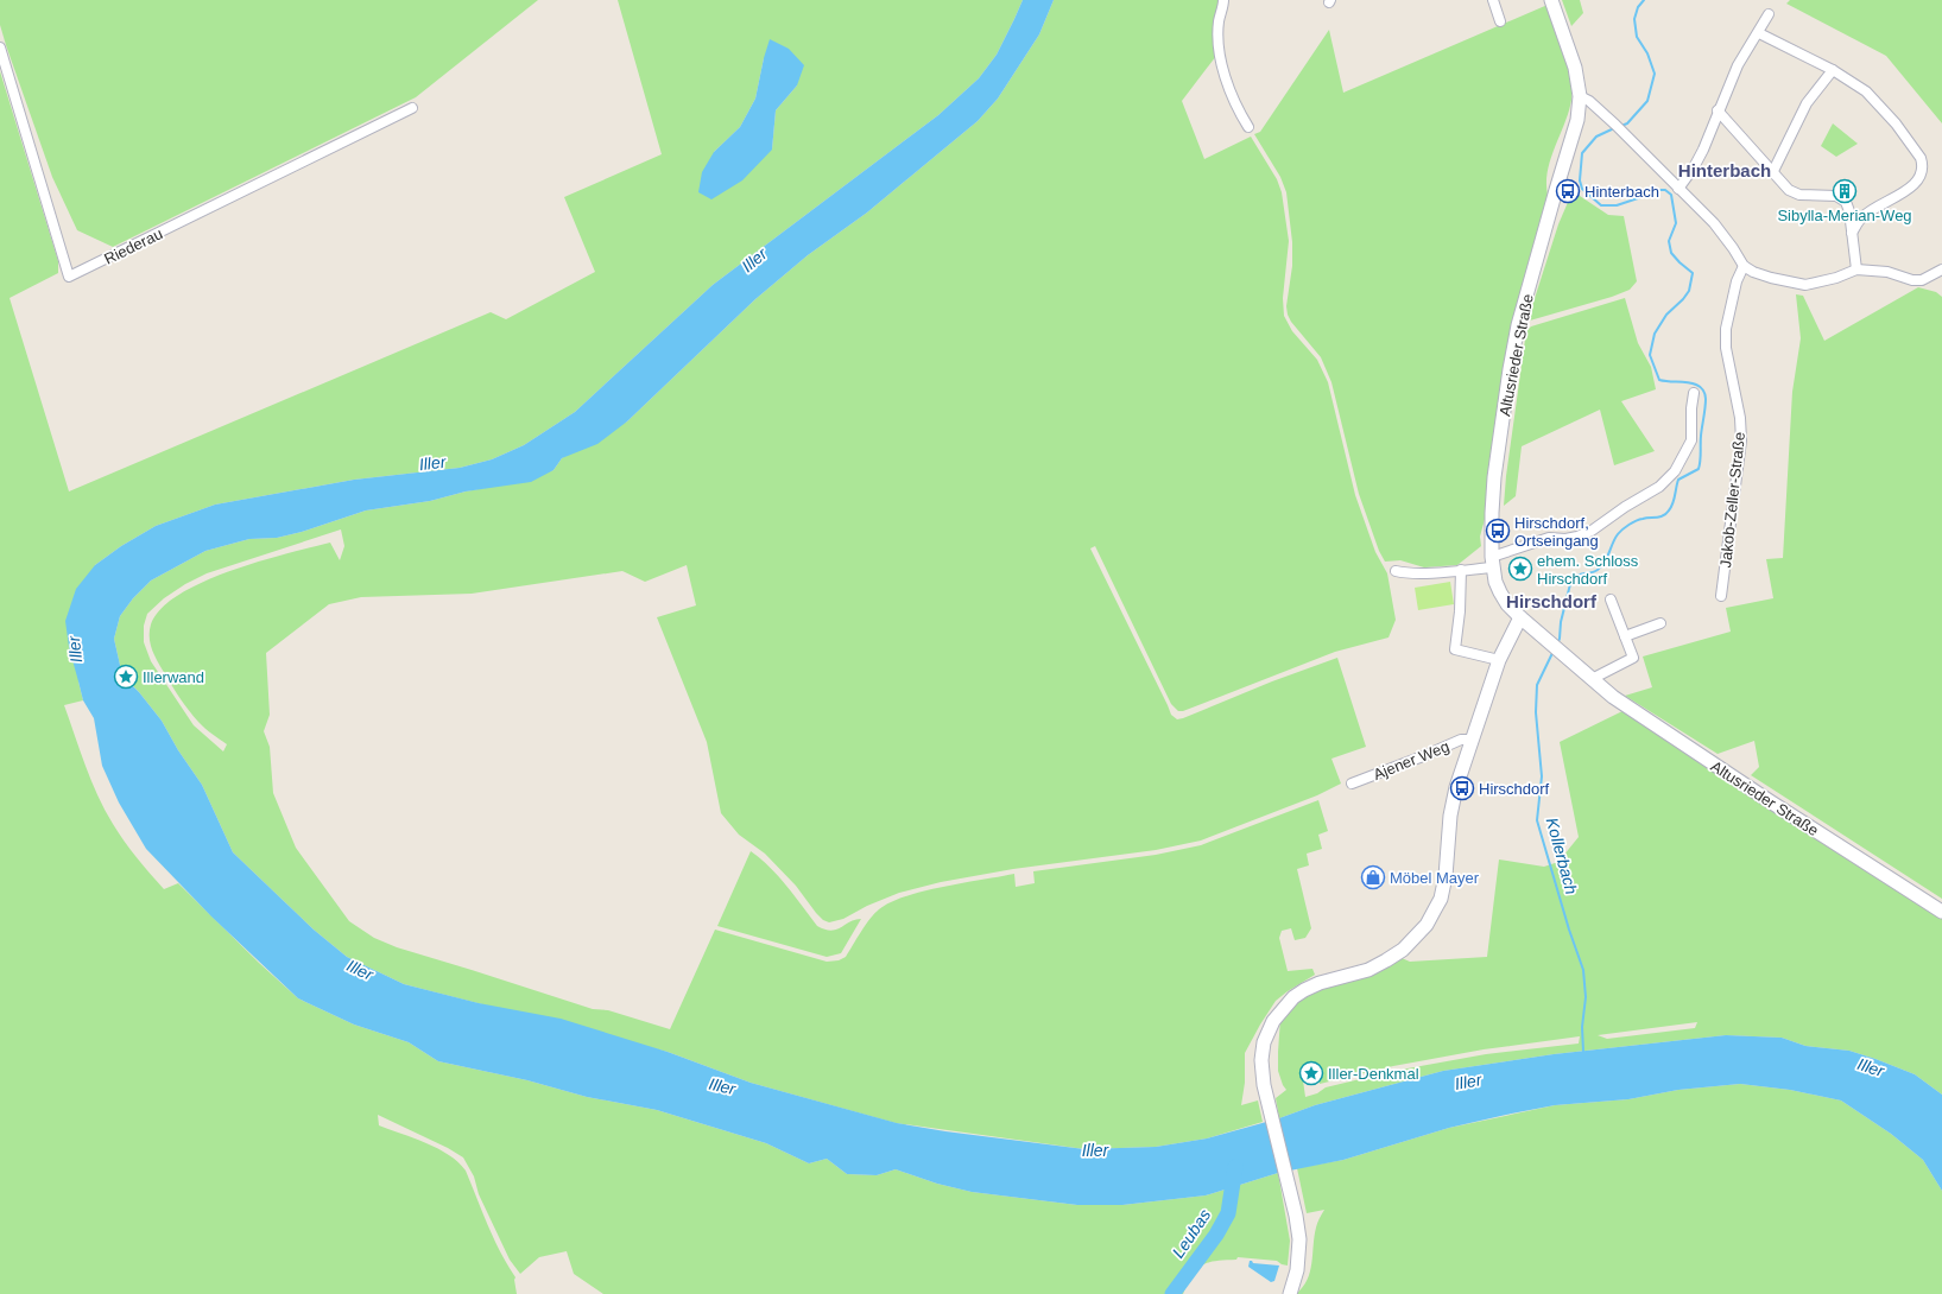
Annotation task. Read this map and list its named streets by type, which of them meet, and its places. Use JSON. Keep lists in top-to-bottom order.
{
  "streets": {
    "main road": ["Altusrieder Straße"],
    "street": ["Riederau", "Jakob-Zeller-Straße", "Ajener Weg"]
  },
  "districts": ["Hinterbach", "Hirschdorf"],
  "water": ["Iller", "Kollerbach", "Leubas"],
  "places": {
    "bus stop": ["Hinterbach", "Hirschdorf, Ortseingang", "Hirschdorf"],
    "building": ["Sibylla-Merian-Weg"],
    "place": ["ehem. Schloss Hirschdorf", "Illerwand", "Iller-Denkmal"],
    "shop": ["Möbel Mayer"]
  }
}
